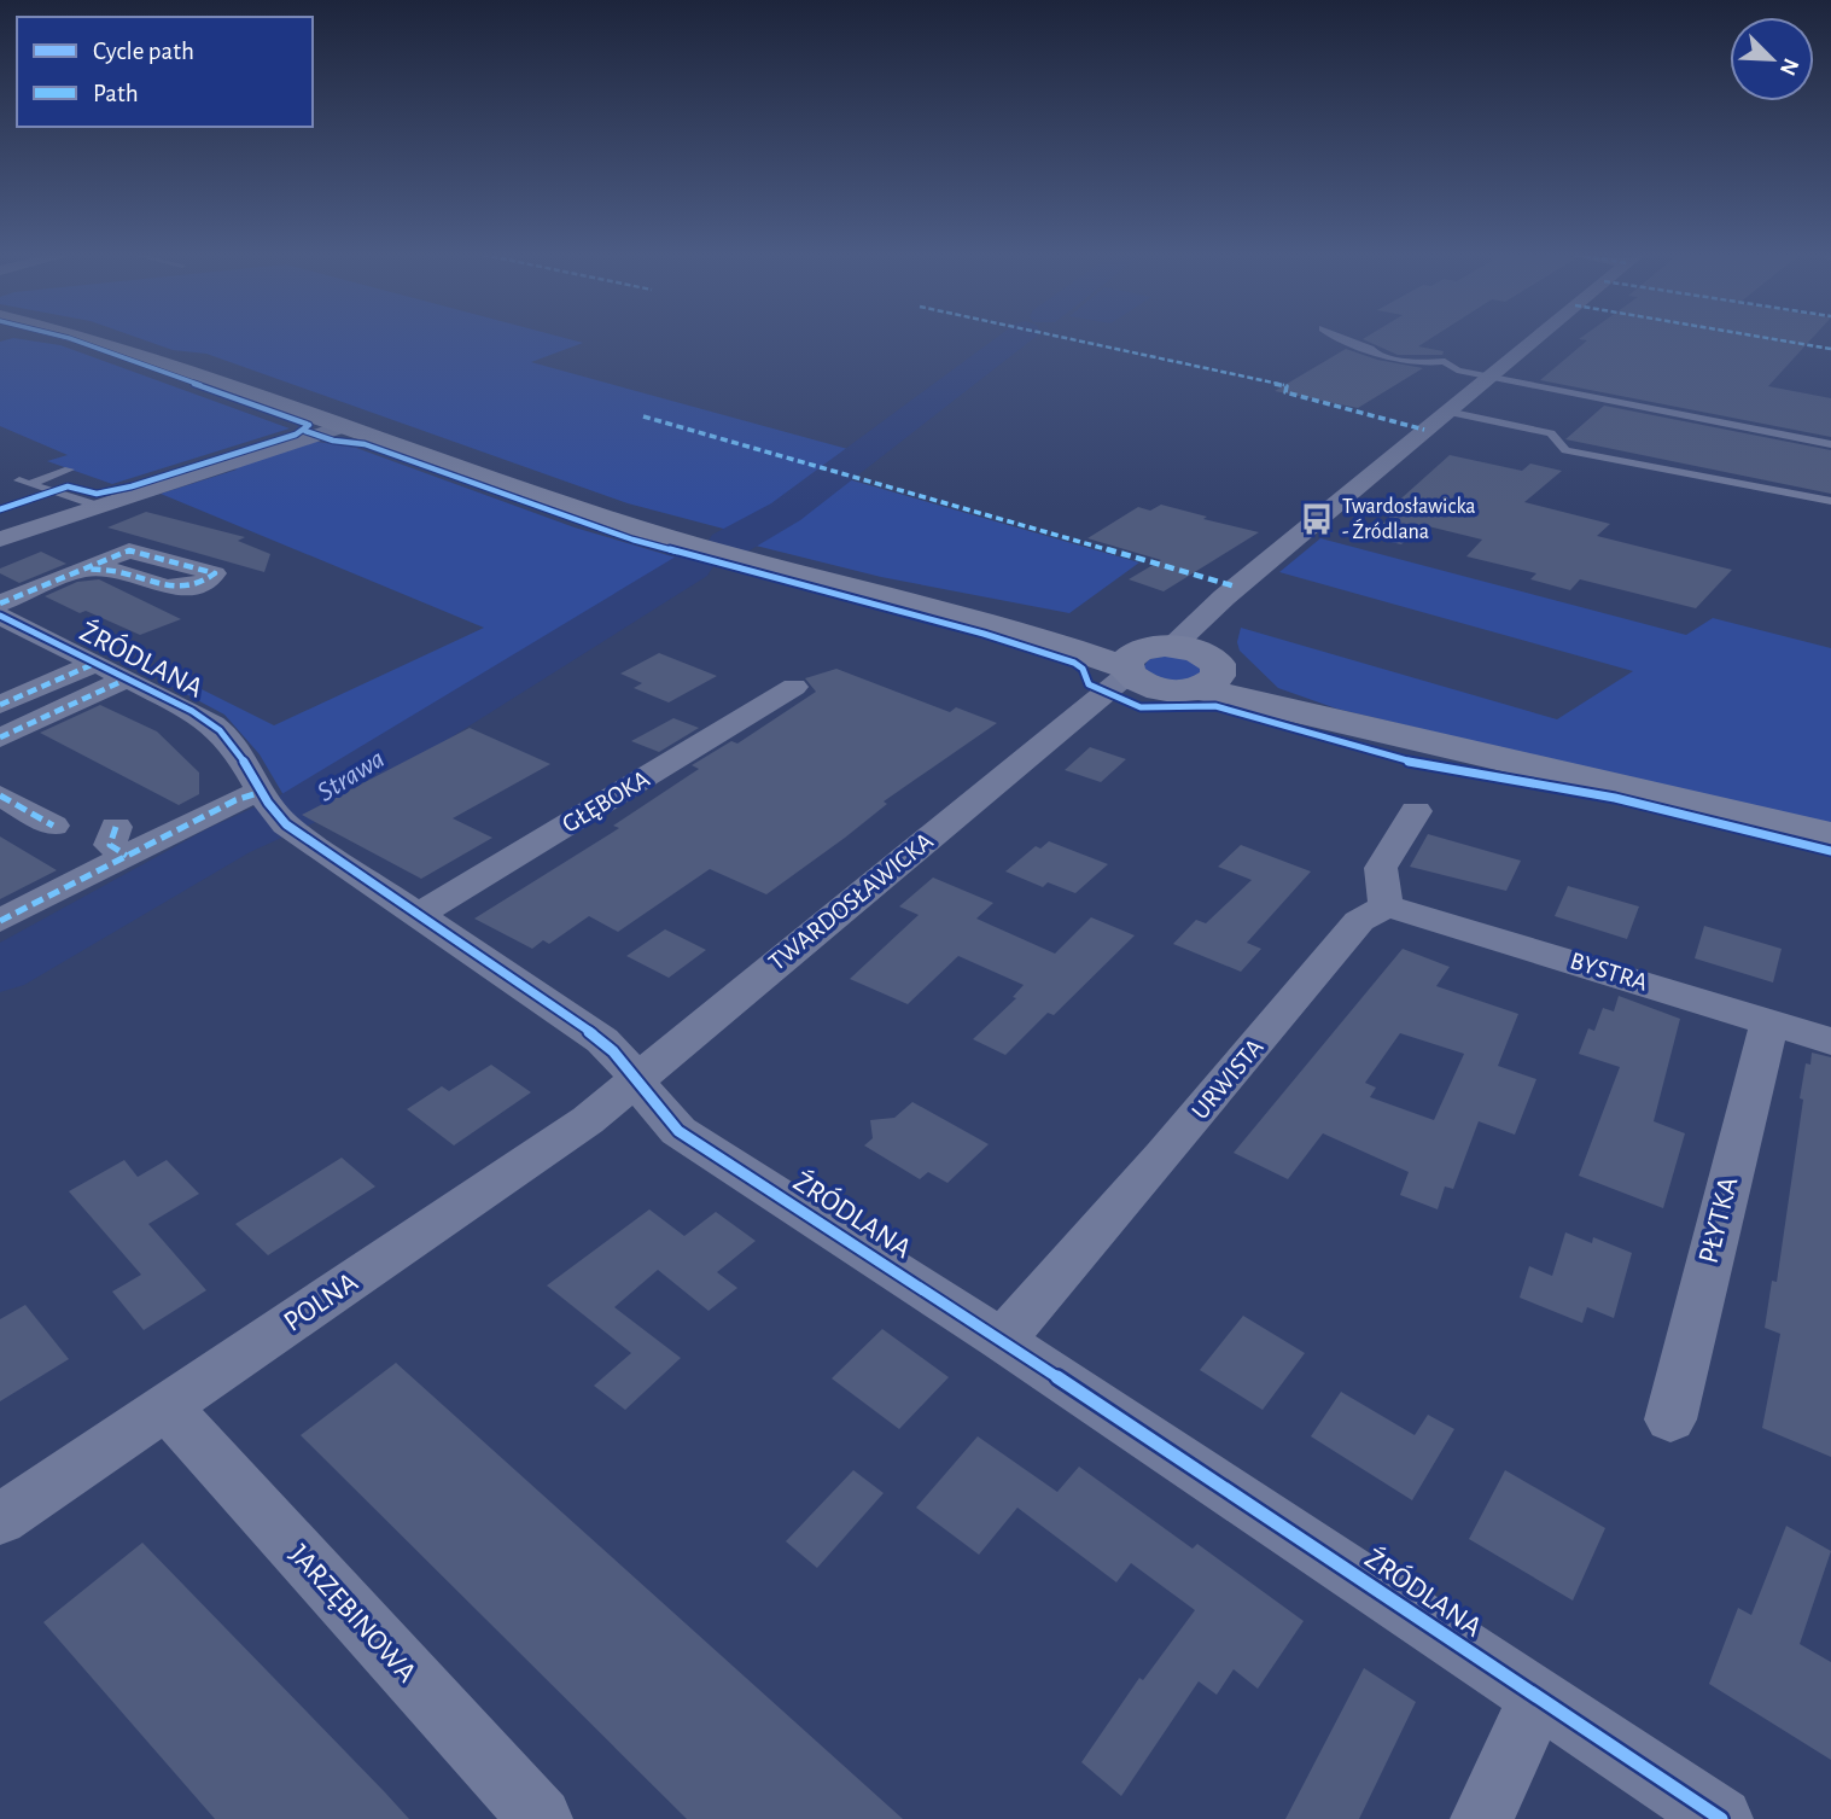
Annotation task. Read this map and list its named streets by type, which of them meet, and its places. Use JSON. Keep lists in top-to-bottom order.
{
  "streets": {
    "street": [
      "ŹRÓDLANA",
      "GŁĘBOKA",
      "TWARDOSŁAWICKA",
      "BYSTRA",
      "URWISTA",
      "PŁYTKA",
      "POLNA",
      "JARZĘBINOWA"
    ]
  },
  "crossings": [
    ["ŹRÓDLANA", "GŁĘBOKA"],
    ["ŹRÓDLANA", "TWARDOSŁAWICKA"],
    ["ŹRÓDLANA", "URWISTA"],
    ["ŹRÓDLANA", "POLNA"],
    ["TWARDOSŁAWICKA", "POLNA"],
    ["BYSTRA", "URWISTA"],
    ["BYSTRA", "PŁYTKA"],
    ["POLNA", "JARZĘBINOWA"]
  ],
  "water": ["Strawa"],
  "places": {
    "bus stop": ["Twardosławicka - Źródlana"]
  },
  "legend": ["Cycle path", "Path"],
  "north": "bottom right"
}
